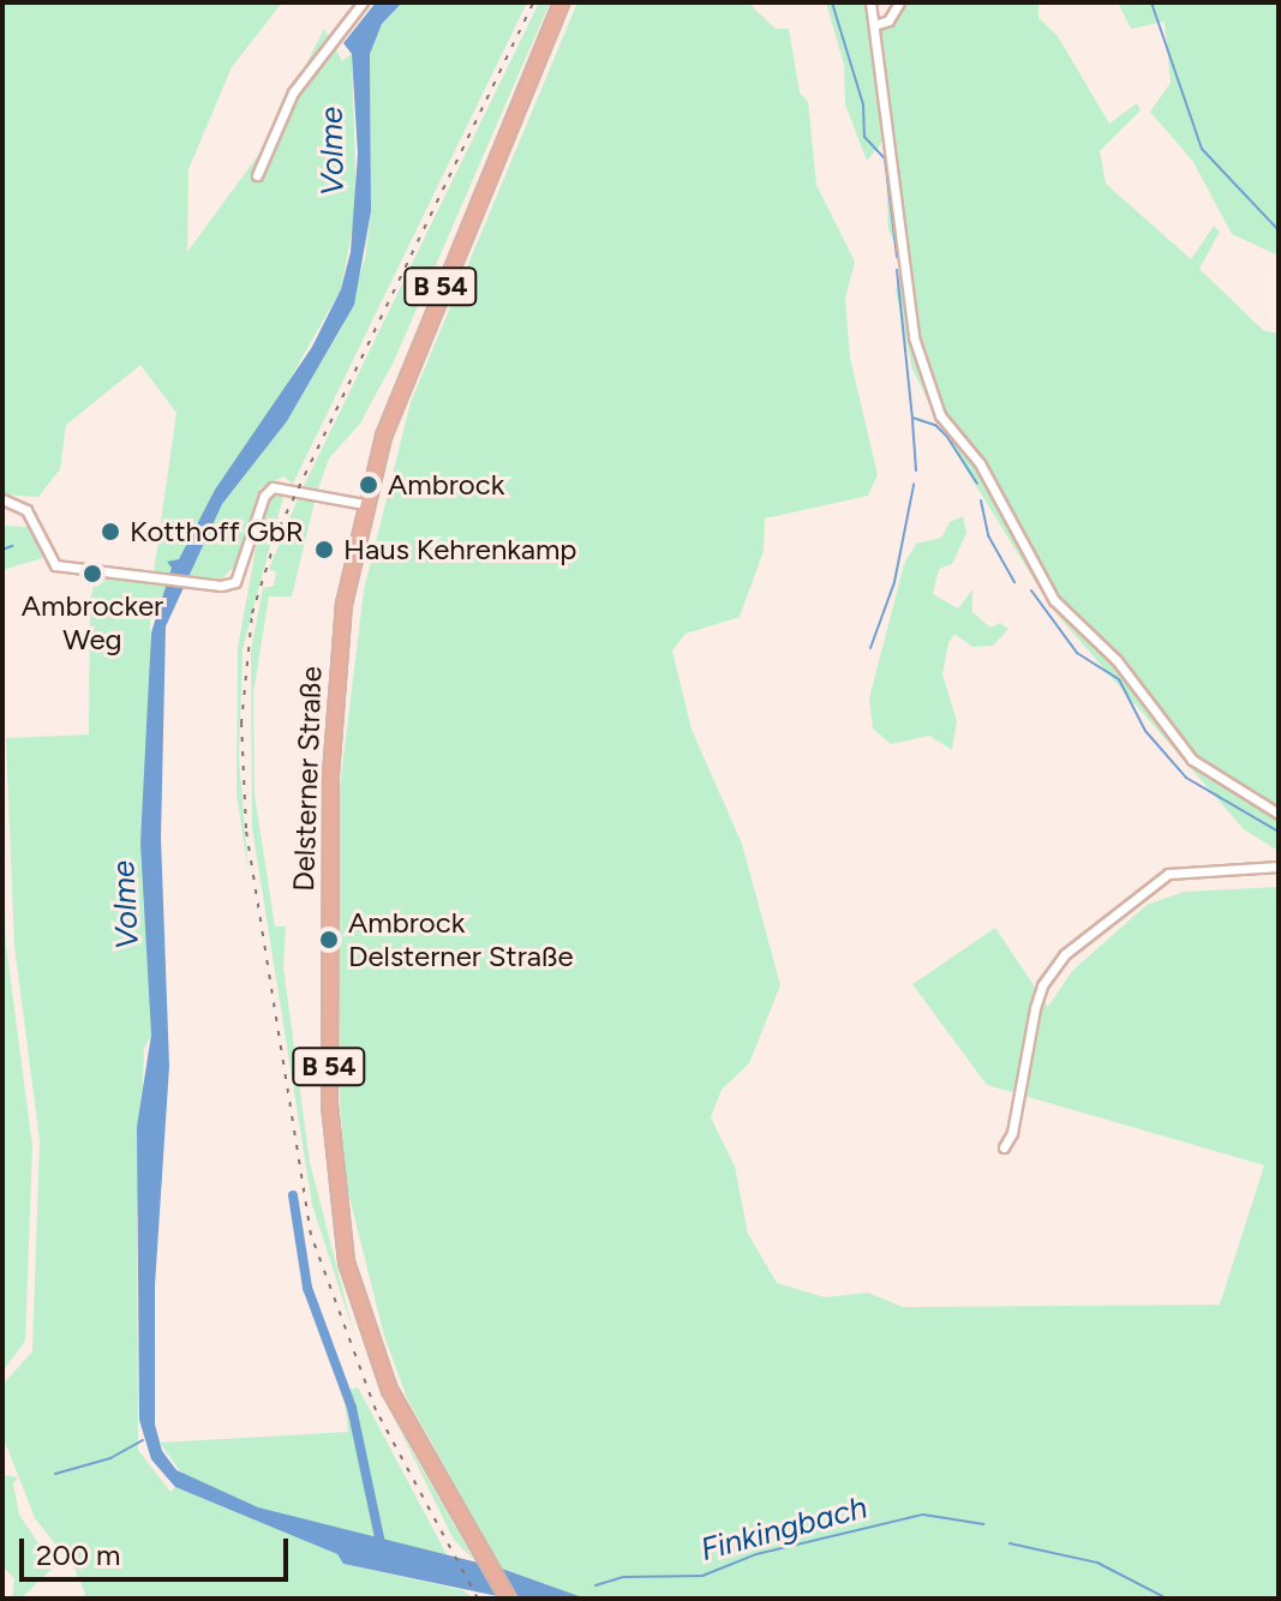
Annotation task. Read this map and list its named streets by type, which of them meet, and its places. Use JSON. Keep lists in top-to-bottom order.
{
  "streets": {
    "main road": ["B 54", "Delsterner Straße"]
  },
  "water": ["Volme", "Finkingbach"],
  "places": [
    "Ambrock",
    "Kotthoff GbR",
    "Haus Kehrenkamp",
    "Ambrocker Weg",
    "Ambrock Delsterner Straße"
  ],
  "scale_bar": "200 m"
}
